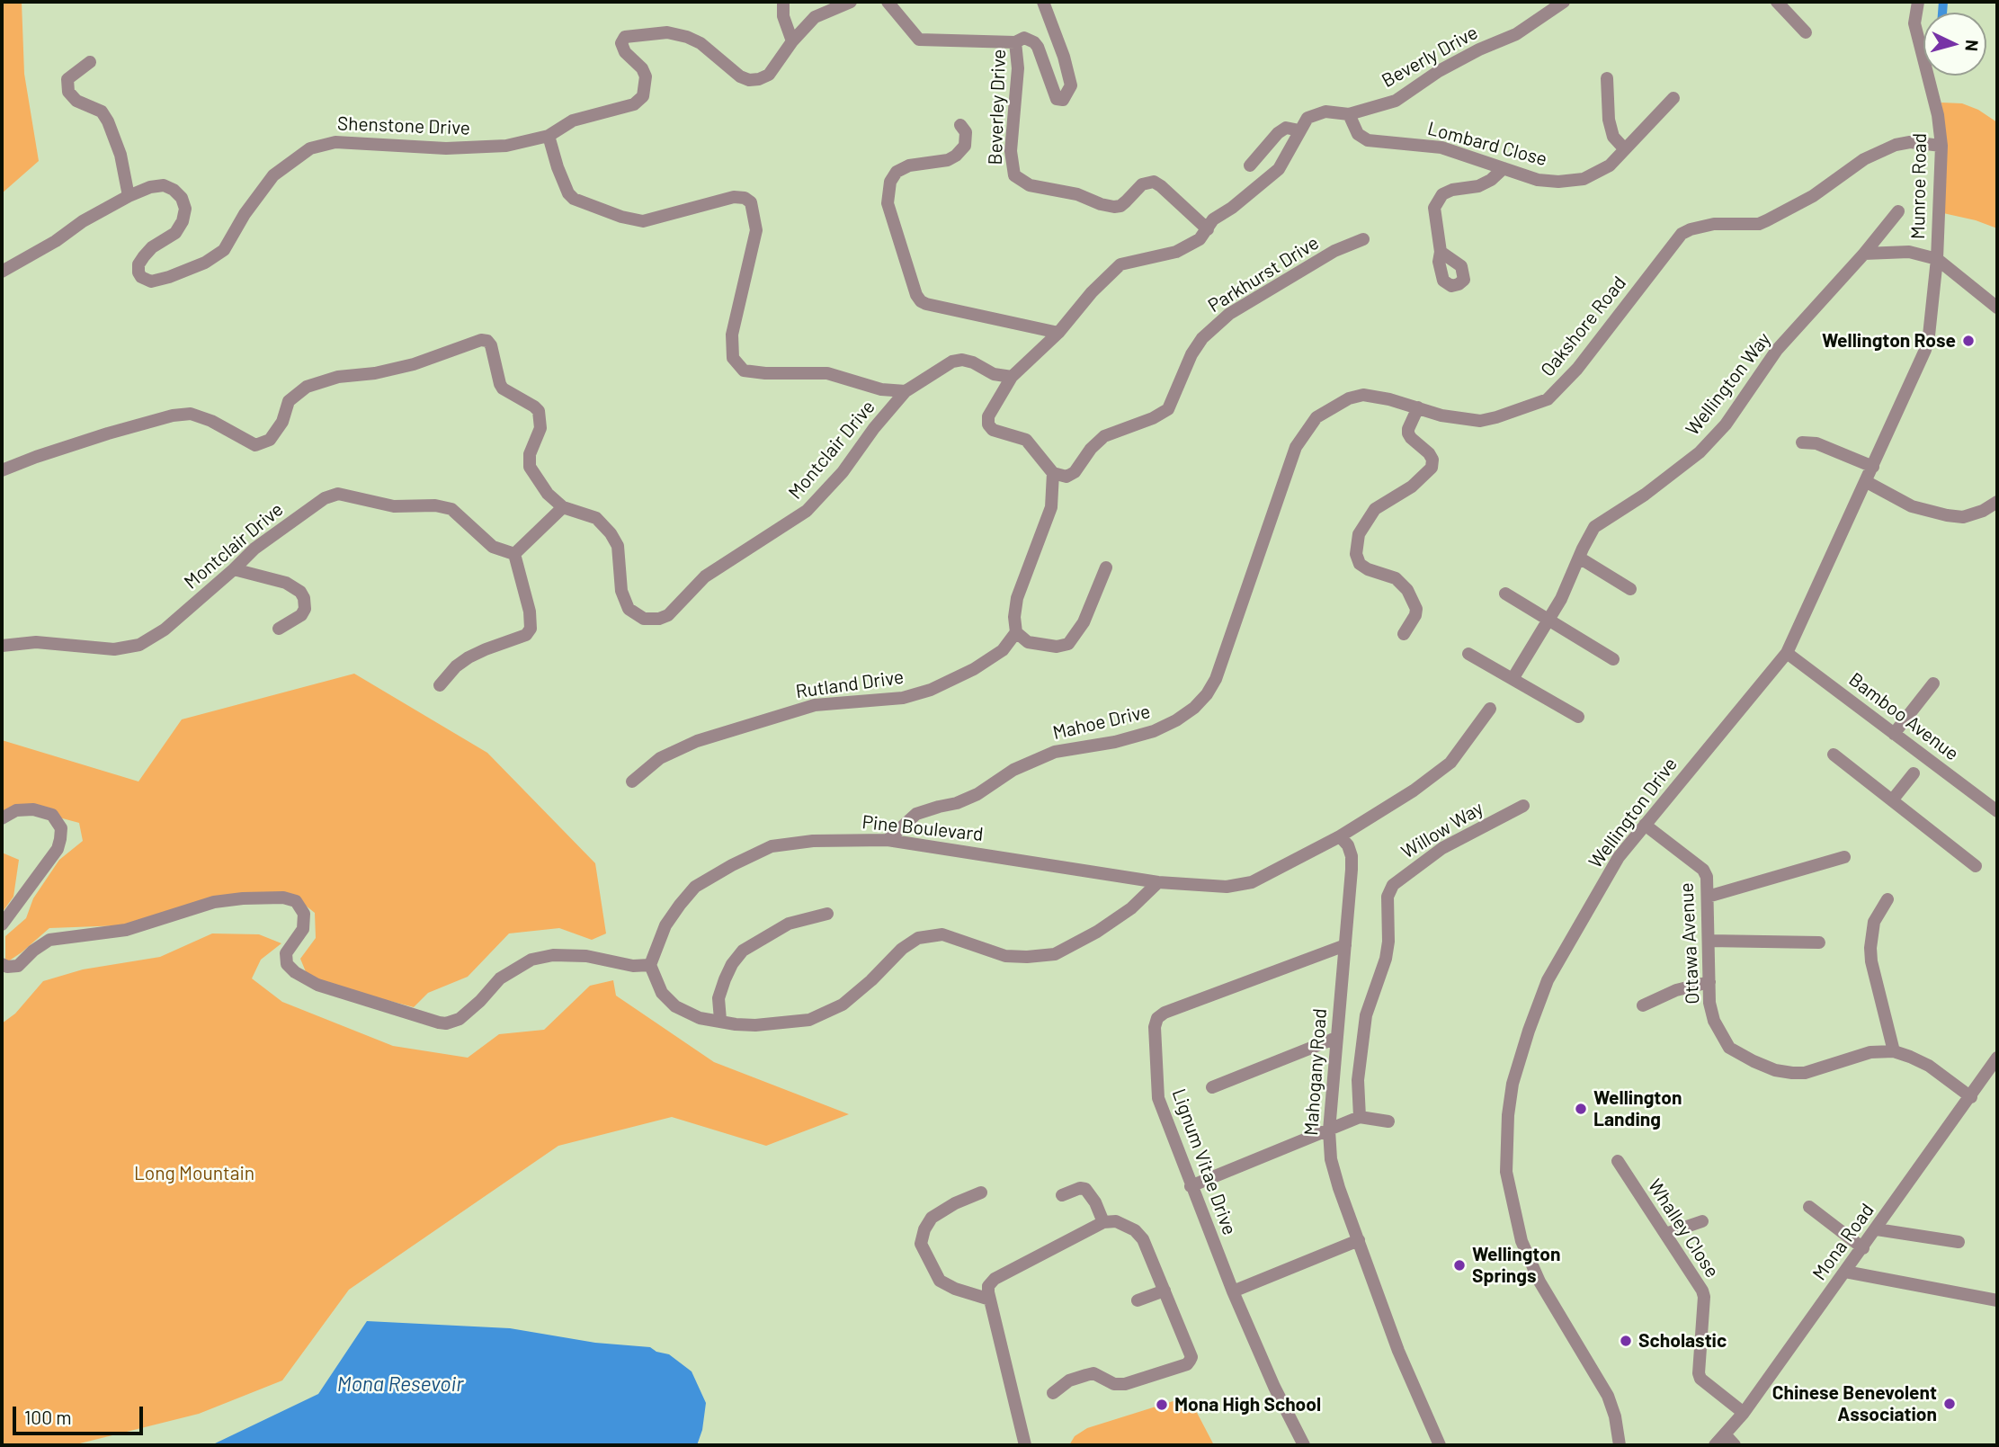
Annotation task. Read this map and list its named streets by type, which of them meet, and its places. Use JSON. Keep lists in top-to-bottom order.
{
  "streets": {
    "street": [
      "Beverly Drive",
      "Beverley Drive",
      "Shenstone Drive",
      "Lombard Close",
      "Munroe Road",
      "Parkhurst Drive",
      "Oakshore Road",
      "Wellington Way",
      "Montclair Drive",
      "Rutland Drive",
      "Bamboo Avenue",
      "Mahoe Drive",
      "Wellington Drive",
      "Pine Boulevard",
      "Willow Way",
      "Ottawa Avenue",
      "Mahogany Road",
      "Lignum Vitae Drive",
      "Whalley Close",
      "Mona Road"
    ]
  },
  "crossings": [
    ["Beverly Drive", "Beverley Drive"],
    ["Beverly Drive", "Lombard Close"],
    ["Munroe Road", "Oakshore Road"],
    ["Munroe Road", "Wellington Drive"],
    ["Oakshore Road", "Mahoe Drive"],
    ["Bamboo Avenue", "Wellington Drive"],
    ["Mahoe Drive", "Pine Boulevard"],
    ["Wellington Drive", "Ottawa Avenue"],
    ["Pine Boulevard", "Mahogany Road"],
    ["Ottawa Avenue", "Mona Road"],
    ["Mahogany Road", "Lignum Vitae Drive"],
    ["Whalley Close", "Mona Road"]
  ],
  "water": ["Mona Resevoir"],
  "parks": ["Long Mountain"],
  "places": [
    "Wellington Rose",
    "Wellington Landing",
    "Wellington Springs",
    "Scholastic",
    "Chinese Benevolent Association",
    "Mona High School"
  ],
  "scale_bar": "100 m",
  "north": "right"
}
